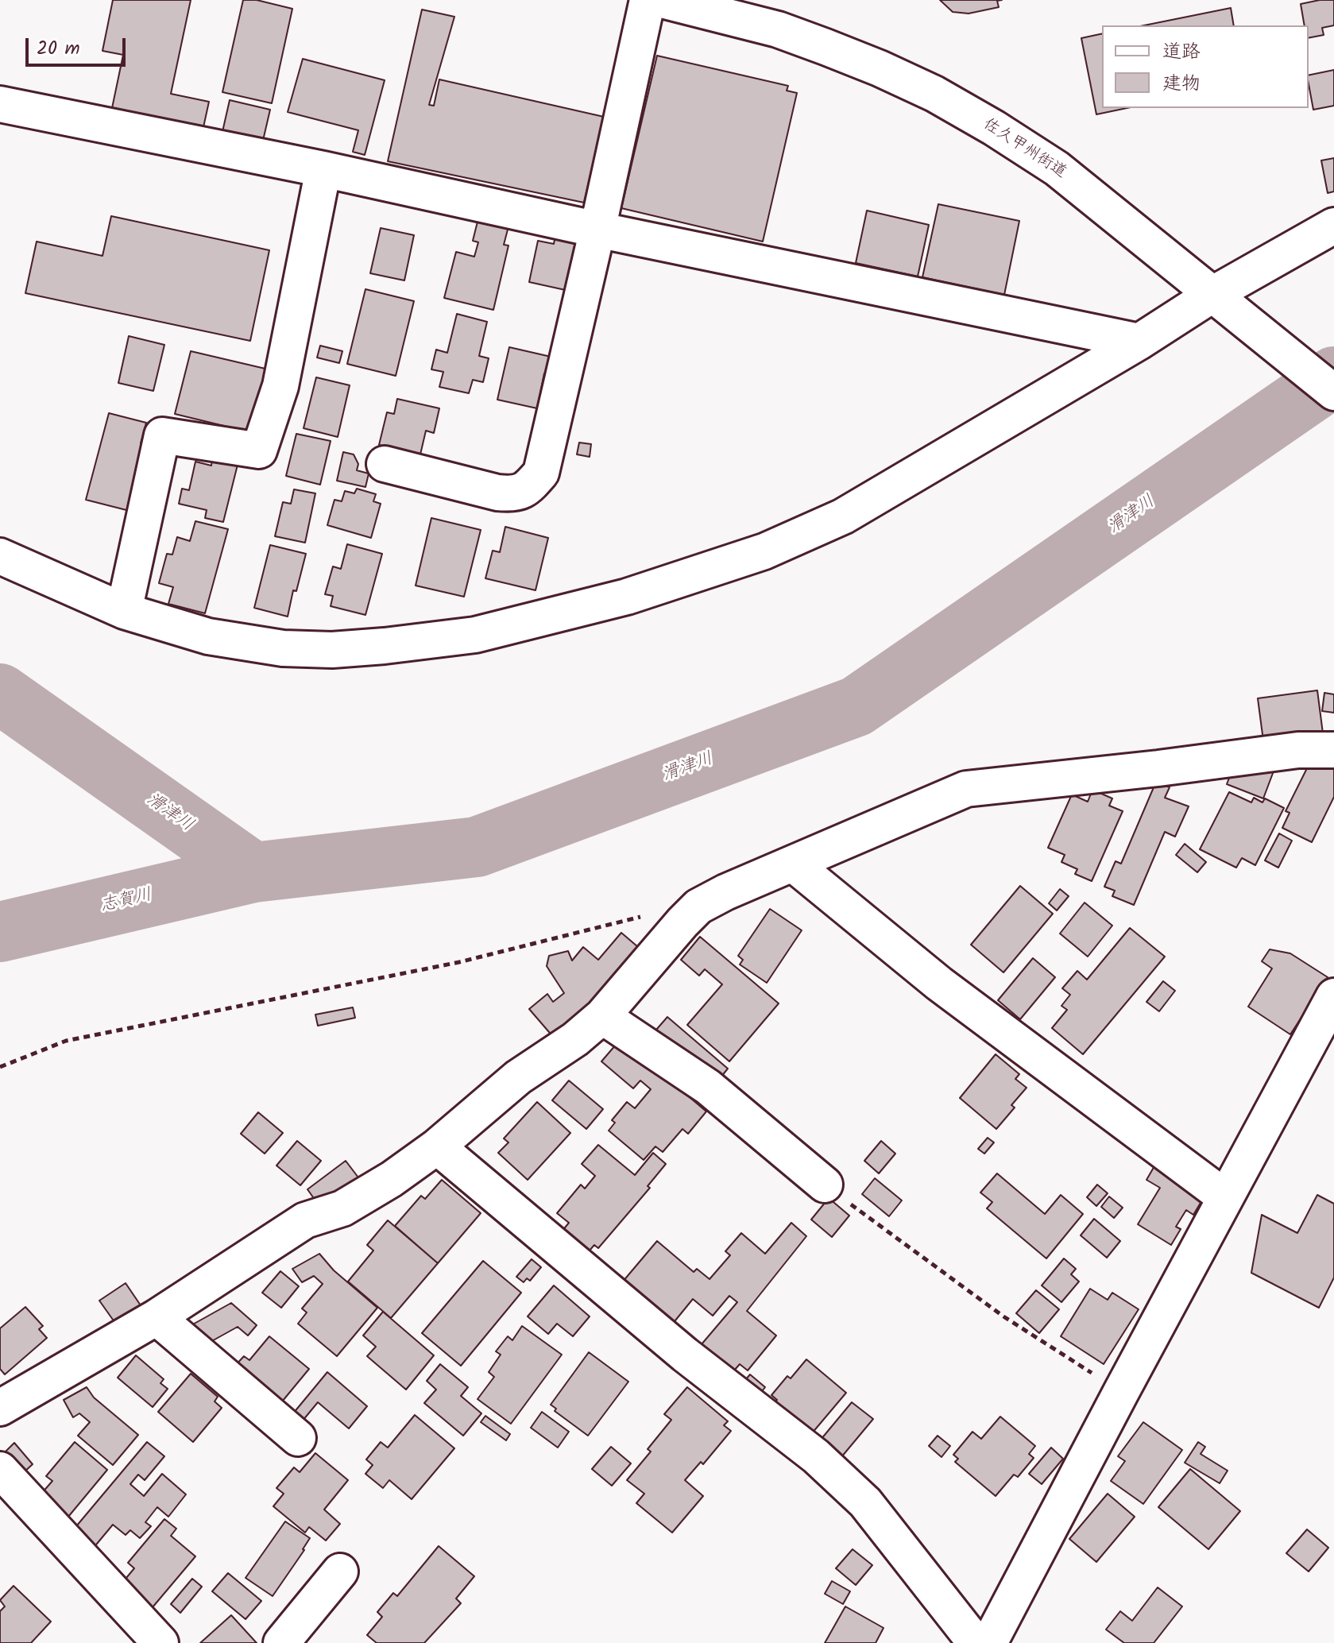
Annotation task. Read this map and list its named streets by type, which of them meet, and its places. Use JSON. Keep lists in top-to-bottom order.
{
  "streets": {
    "street": ["佐久甲州街道"]
  },
  "water": ["滑津川", "志賀川"],
  "legend": ["道路", "建物"],
  "scale_bar": "20 m"
}
